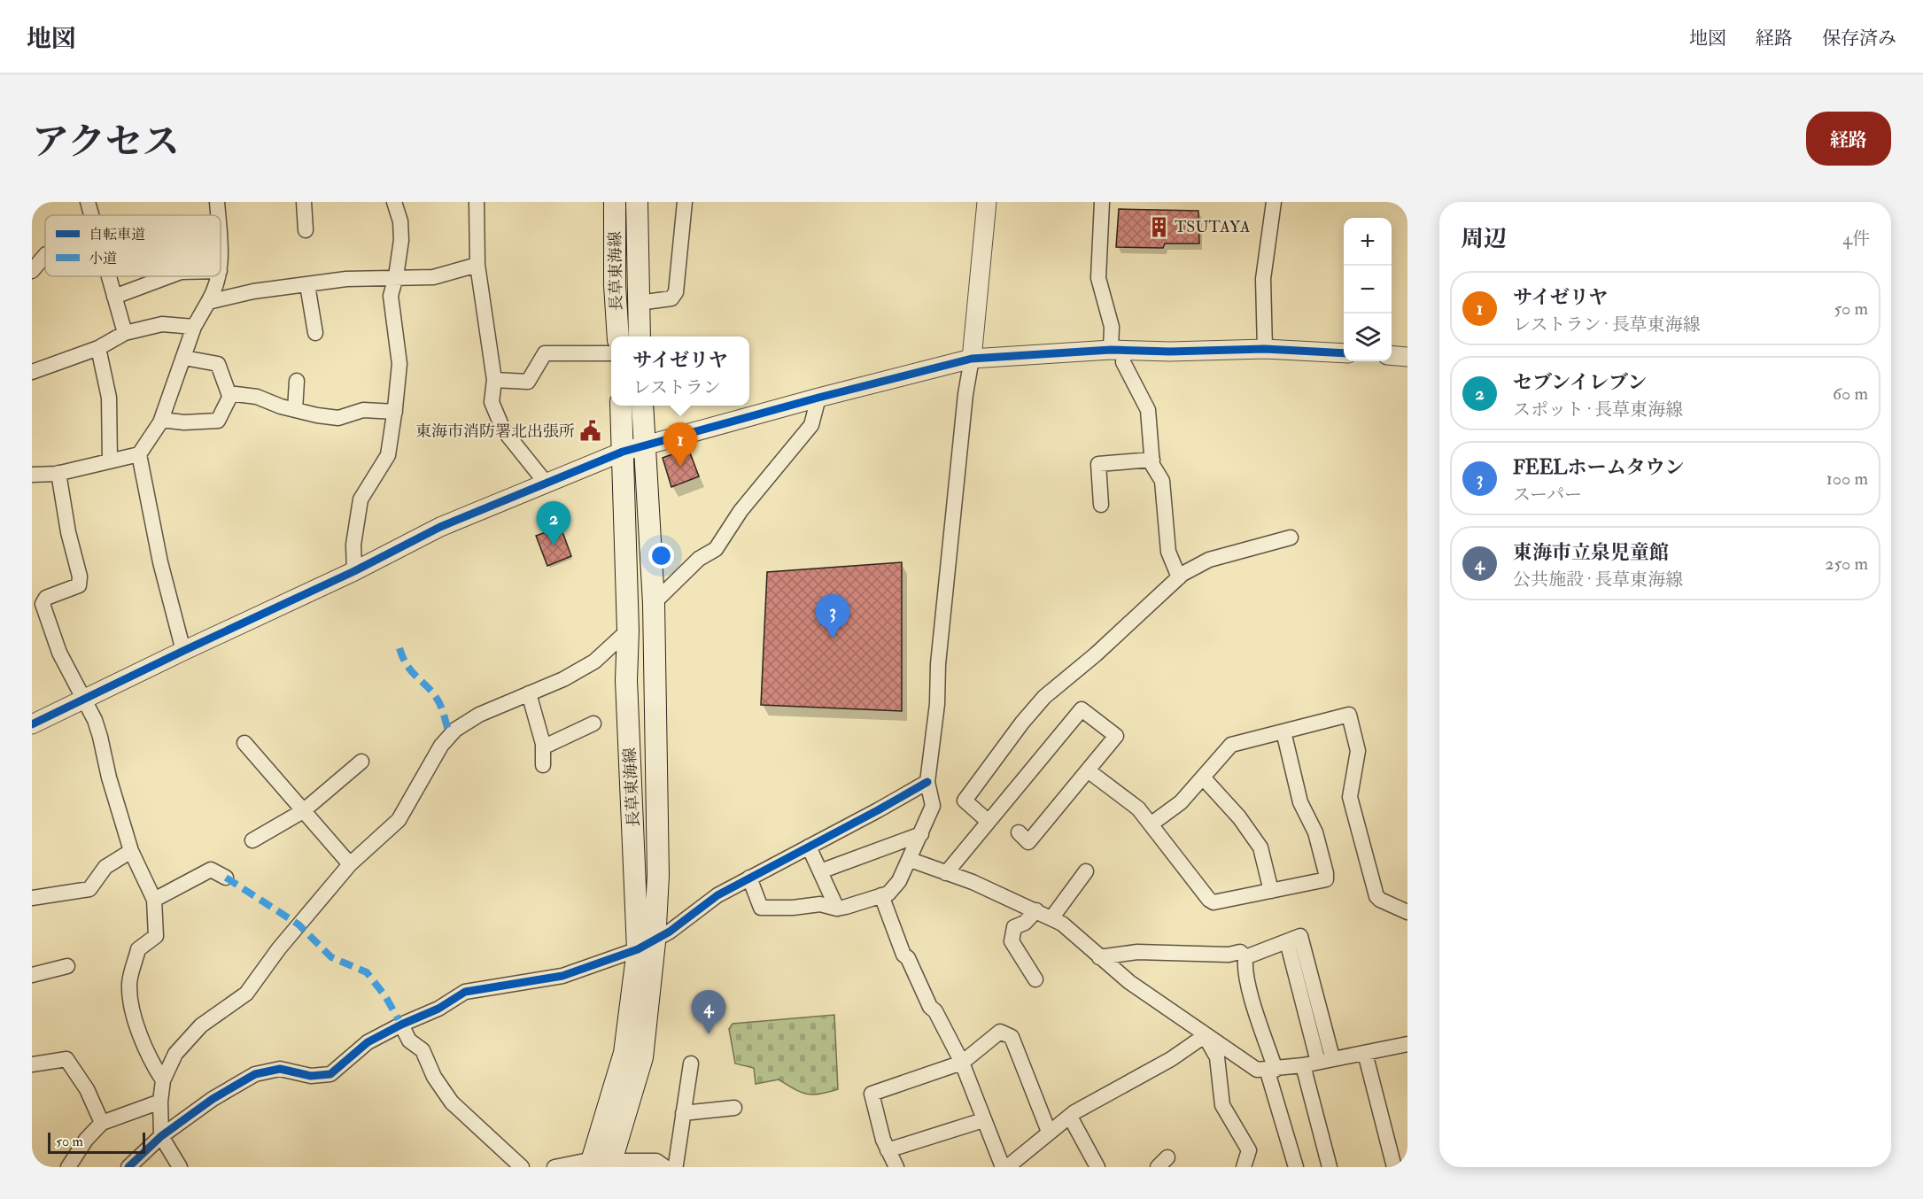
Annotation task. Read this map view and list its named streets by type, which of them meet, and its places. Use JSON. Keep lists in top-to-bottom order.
{
  "streets": {
    "main road": ["長草東海線"]
  },
  "places": {
    "building": ["TSUTAYA"],
    "public building": ["東海市消防署北出張所"]
  },
  "legend": ["自転車道", "小道"],
  "scale_bar": "50 m",
  "page": {
    "header": "地図",
    "nav": ["地図", "経路", "保存済み"],
    "title": "アクセス",
    "buttons": "経路",
    "heading": ["周辺", "4件"],
    "map_buttons": ["+", "−"],
    "list": [
      {
        "mark": "1",
        "name": "サイゼリヤ",
        "note": "レストラン · 長草東海線",
        "value": "50 m"
      },
      {
        "mark": "2",
        "name": "セブンイレブン",
        "note": "スポット · 長草東海線",
        "value": "60 m"
      },
      {
        "mark": "3",
        "name": "FEELホームタウン",
        "note": "スーパー",
        "value": "100 m"
      },
      {
        "mark": "4",
        "name": "東海市立泉児童館",
        "note": "公共施設 · 長草東海線",
        "value": "250 m"
      }
    ],
    "popup": ["サイゼリヤ", "レストラン"],
    "pins": [
      "1",
      "2",
      "3",
      "4"
    ],
    "scale": "50 m"
  }
}
